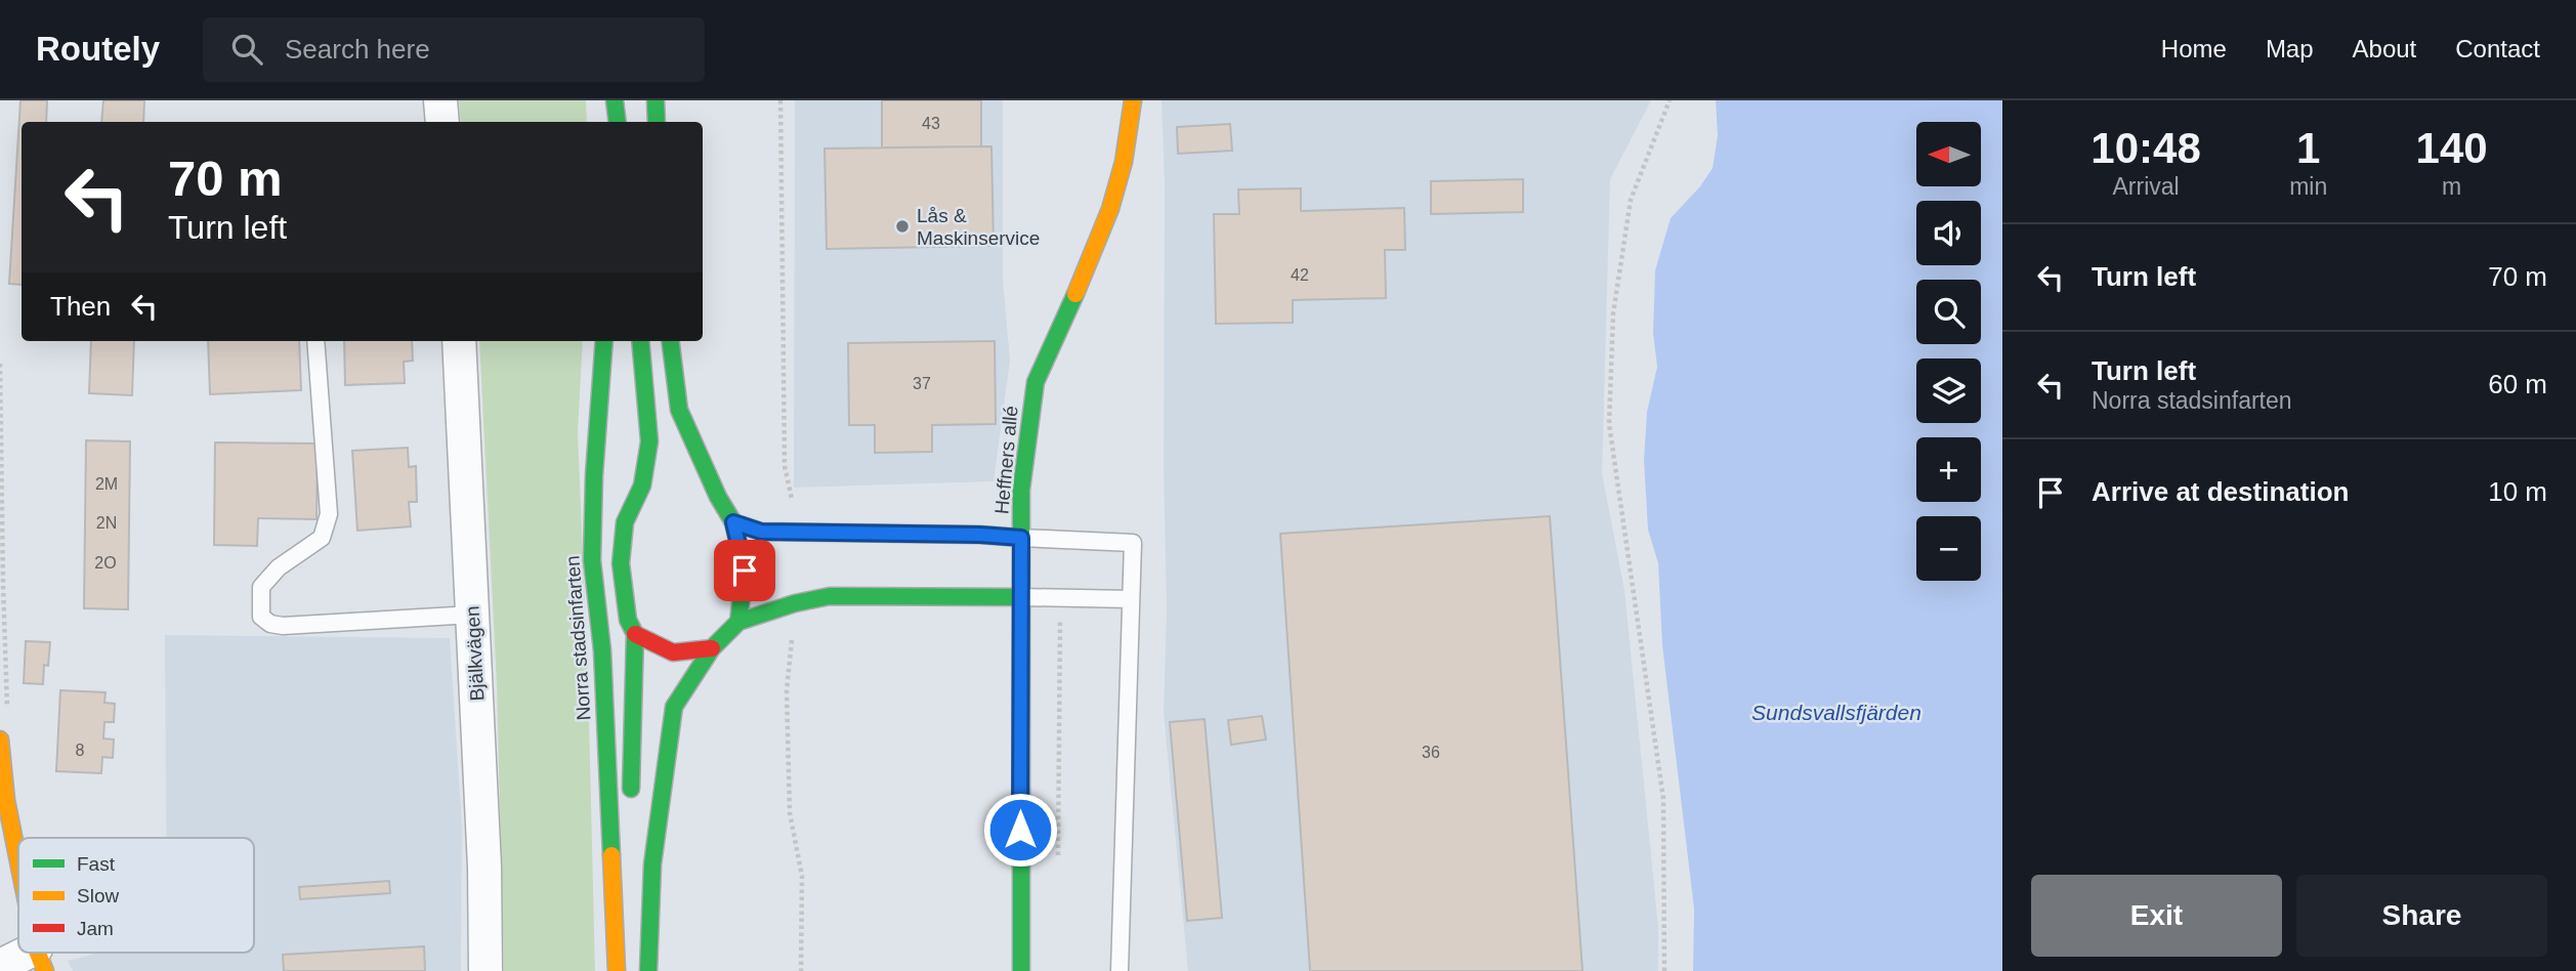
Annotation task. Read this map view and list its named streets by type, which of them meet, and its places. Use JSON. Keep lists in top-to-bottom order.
{
  "streets": {
    "main road": ["Heffners allé", "Norra stadsinfarten"],
    "street": ["Bjälkvägen"]
  },
  "water": ["Sundsvallsfjärden"],
  "places": ["Lås & Maskinservice"],
  "house_numbers": [
    "43",
    "42",
    "37",
    "2M",
    "2N",
    "2O",
    "8",
    "36"
  ],
  "legend": ["Fast", "Slow", "Jam"],
  "north": "left",
  "page": {
    "header": "Routely",
    "search": "Search here",
    "nav": [
      "Home",
      "Map",
      "About",
      "Contact"
    ],
    "eta": [
      "10:48",
      "Arrival",
      "1",
      "min",
      "140",
      "m"
    ],
    "map_buttons": ["+", "−"],
    "turn": ["70 m", "Turn left"],
    "list": [
      {
        "name": "Turn left",
        "value": "70 m"
      },
      {
        "name": "Turn left",
        "note": "Norra stadsinfarten",
        "value": "60 m"
      },
      {
        "name": "Arrive at destination",
        "value": "10 m"
      }
    ],
    "then": "Then",
    "buttons": ["Exit", "Share"]
  }
}
